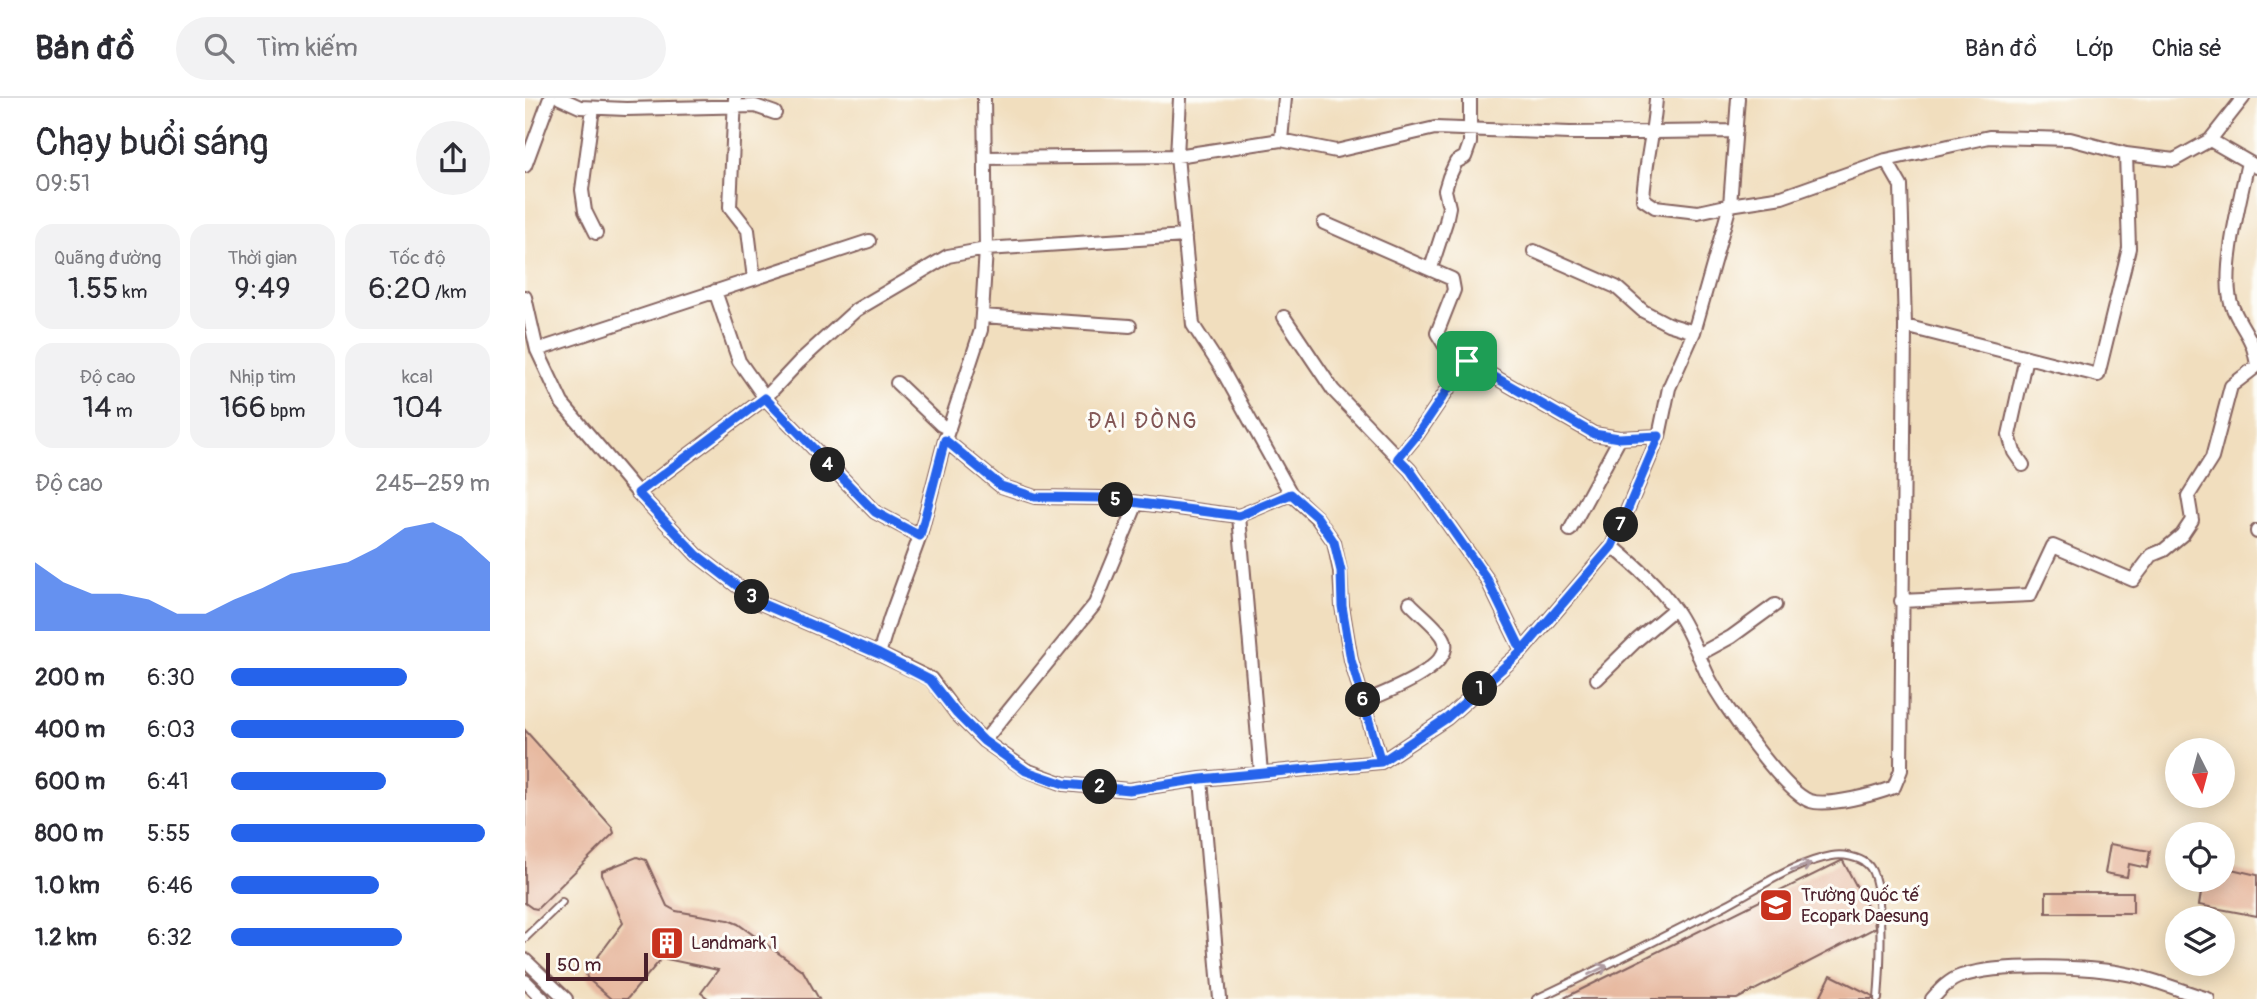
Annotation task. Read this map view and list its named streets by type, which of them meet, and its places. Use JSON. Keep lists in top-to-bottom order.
{
  "districts": ["ĐẠI ĐÒNG"],
  "places": {
    "school or university": ["Trường Quốc tế Ecopark Daesung"],
    "building": ["Landmark 1"]
  },
  "scale_bar": "50 m",
  "north": "bottom",
  "page": {
    "header": "Bản đồ",
    "search": "Tìm kiếm",
    "nav": ["Bản đồ", "Lớp", "Chia sẻ"],
    "heading": ["Chạy buổi sáng", "09:51"],
    "stats": [
      ["Quãng đường", "1.55 km"],
      ["Thời gian", "9:49"],
      ["Tốc độ", "6:20 /km"],
      ["Độ cao", "14 m"],
      ["Nhịp tim", "166 bpm"],
      ["kcal", "104"]
    ],
    "pins": [
      "4",
      "5",
      "7",
      "3",
      "1",
      "6",
      "2"
    ],
    "chart": ["Độ cao", "245–259 m"],
    "list": [
      {
        "name": "200 m",
        "note": "6:30"
      },
      {
        "name": "400 m",
        "note": "6:03"
      },
      {
        "name": "600 m",
        "note": "6:41"
      },
      {
        "name": "800 m",
        "note": "5:55"
      },
      {
        "name": "1.0 km",
        "note": "6:46"
      },
      {
        "name": "1.2 km",
        "note": "6:32"
      }
    ],
    "scale": "50 m"
  }
}
